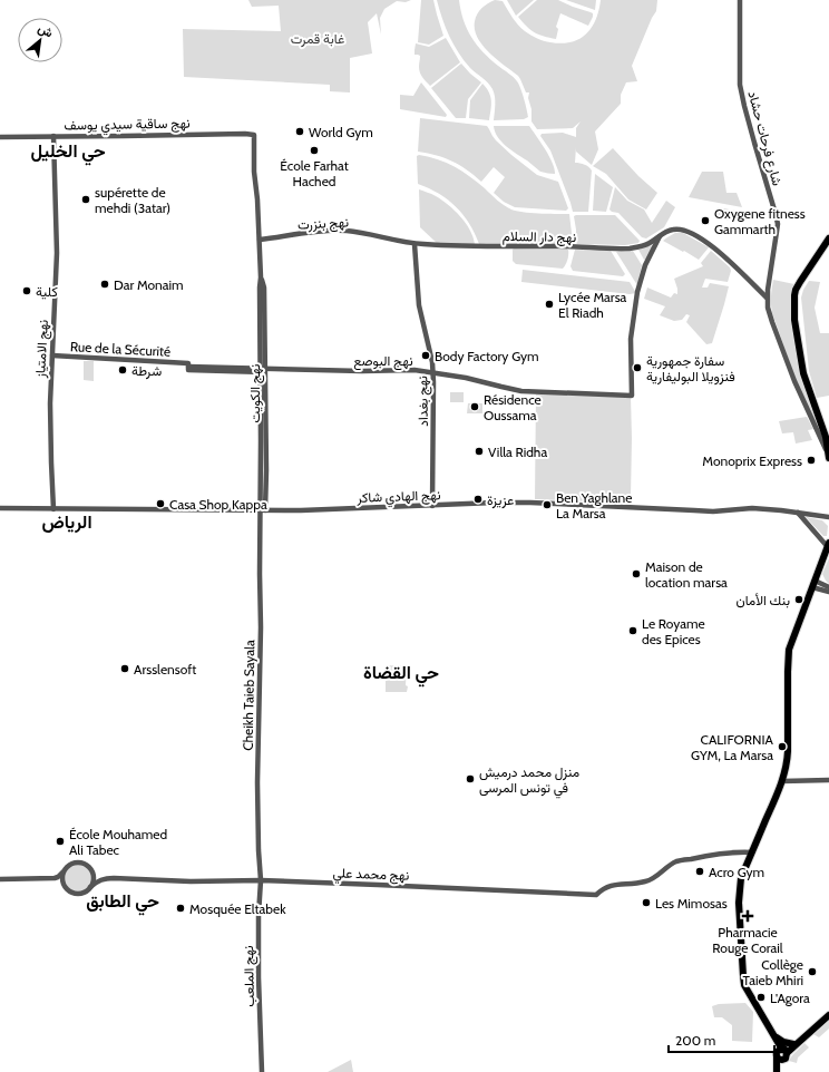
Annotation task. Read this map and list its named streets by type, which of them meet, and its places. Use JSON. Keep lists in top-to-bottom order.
{
  "streets": {
    "street": [
      "نهج ساقية سيدي يوسف",
      "شارع فرحات حشاد",
      "نهج بنزرت",
      "نهج دار السلام",
      "نهج الامتياز",
      "Rue de la Sécurité",
      "نهج البوصع",
      "نهج الكويت",
      "نهج بغداد",
      "نهج الهادي شاكر",
      "Cheikh Taieb Sayala",
      "نهج محمد علي",
      "نهج الملعب"
    ]
  },
  "crossings": [
    ["نهج ساقية سيدي يوسف", "نهج الامتياز"],
    ["نهج ساقية سيدي يوسف", "نهج الكويت"],
    ["شارع فرحات حشاد", "نهج دار السلام"],
    ["نهج بنزرت", "نهج دار السلام"],
    ["نهج بنزرت", "نهج الكويت"],
    ["نهج بنزرت", "نهج بغداد"],
    ["نهج دار السلام", "نهج البوصع"],
    ["نهج دار السلام", "نهج بغداد"],
    ["نهج الامتياز", "Rue de la Sécurité"],
    ["نهج الامتياز", "نهج الهادي شاكر"],
    ["Rue de la Sécurité", "نهج البوصع"],
    ["Rue de la Sécurité", "نهج الكويت"],
    ["نهج البوصع", "نهج الكويت"],
    ["نهج البوصع", "نهج بغداد"],
    ["نهج الكويت", "نهج الهادي شاكر"],
    ["نهج الكويت", "Cheikh Taieb Sayala"],
    ["نهج بغداد", "نهج الهادي شاكر"],
    ["نهج الهادي شاكر", "Cheikh Taieb Sayala"],
    ["Cheikh Taieb Sayala", "نهج محمد علي"],
    ["Cheikh Taieb Sayala", "نهج الملعب"],
    ["نهج محمد علي", "نهج الملعب"]
  ],
  "districts": [
    "حي الخليل",
    "الرياض",
    "حي القضاة",
    "حي الطابق"
  ],
  "parks": ["غابة قمرت"],
  "places": {
    "other": [
      "World Gym",
      "École Farhat Hached",
      "supérette de mehdi (3atar)",
      "Oxygene fitness Gammarth",
      "Dar Monaim",
      "كلية",
      "Lycée Marsa El Riadh",
      "Body Factory Gym",
      "سفارة جمهورية فنزويلا البوليفارية",
      "شرطة",
      "Résidence Oussama",
      "Villa Ridha",
      "Monoprix Express",
      "عزيزة",
      "Casa Shop Kappa",
      "Ben Yaghlane La Marsa",
      "Maison de location marsa",
      "بنك الأمان",
      "Le Royame des Epices",
      "Arsslensoft",
      "CALIFORNIA GYM, La Marsa",
      "منزل محمد درميش في تونس المرسى",
      "École Mouhamed Ali Tabec",
      "Acro Gym",
      "Les Mimosas",
      "Mosquée Eltabek",
      "Collège Taieb Mhiri",
      "L'Agora"
    ],
    "health": ["Pharmacie Rouge Corail"]
  },
  "scale_bar": "200 m",
  "north": "top right"
}
